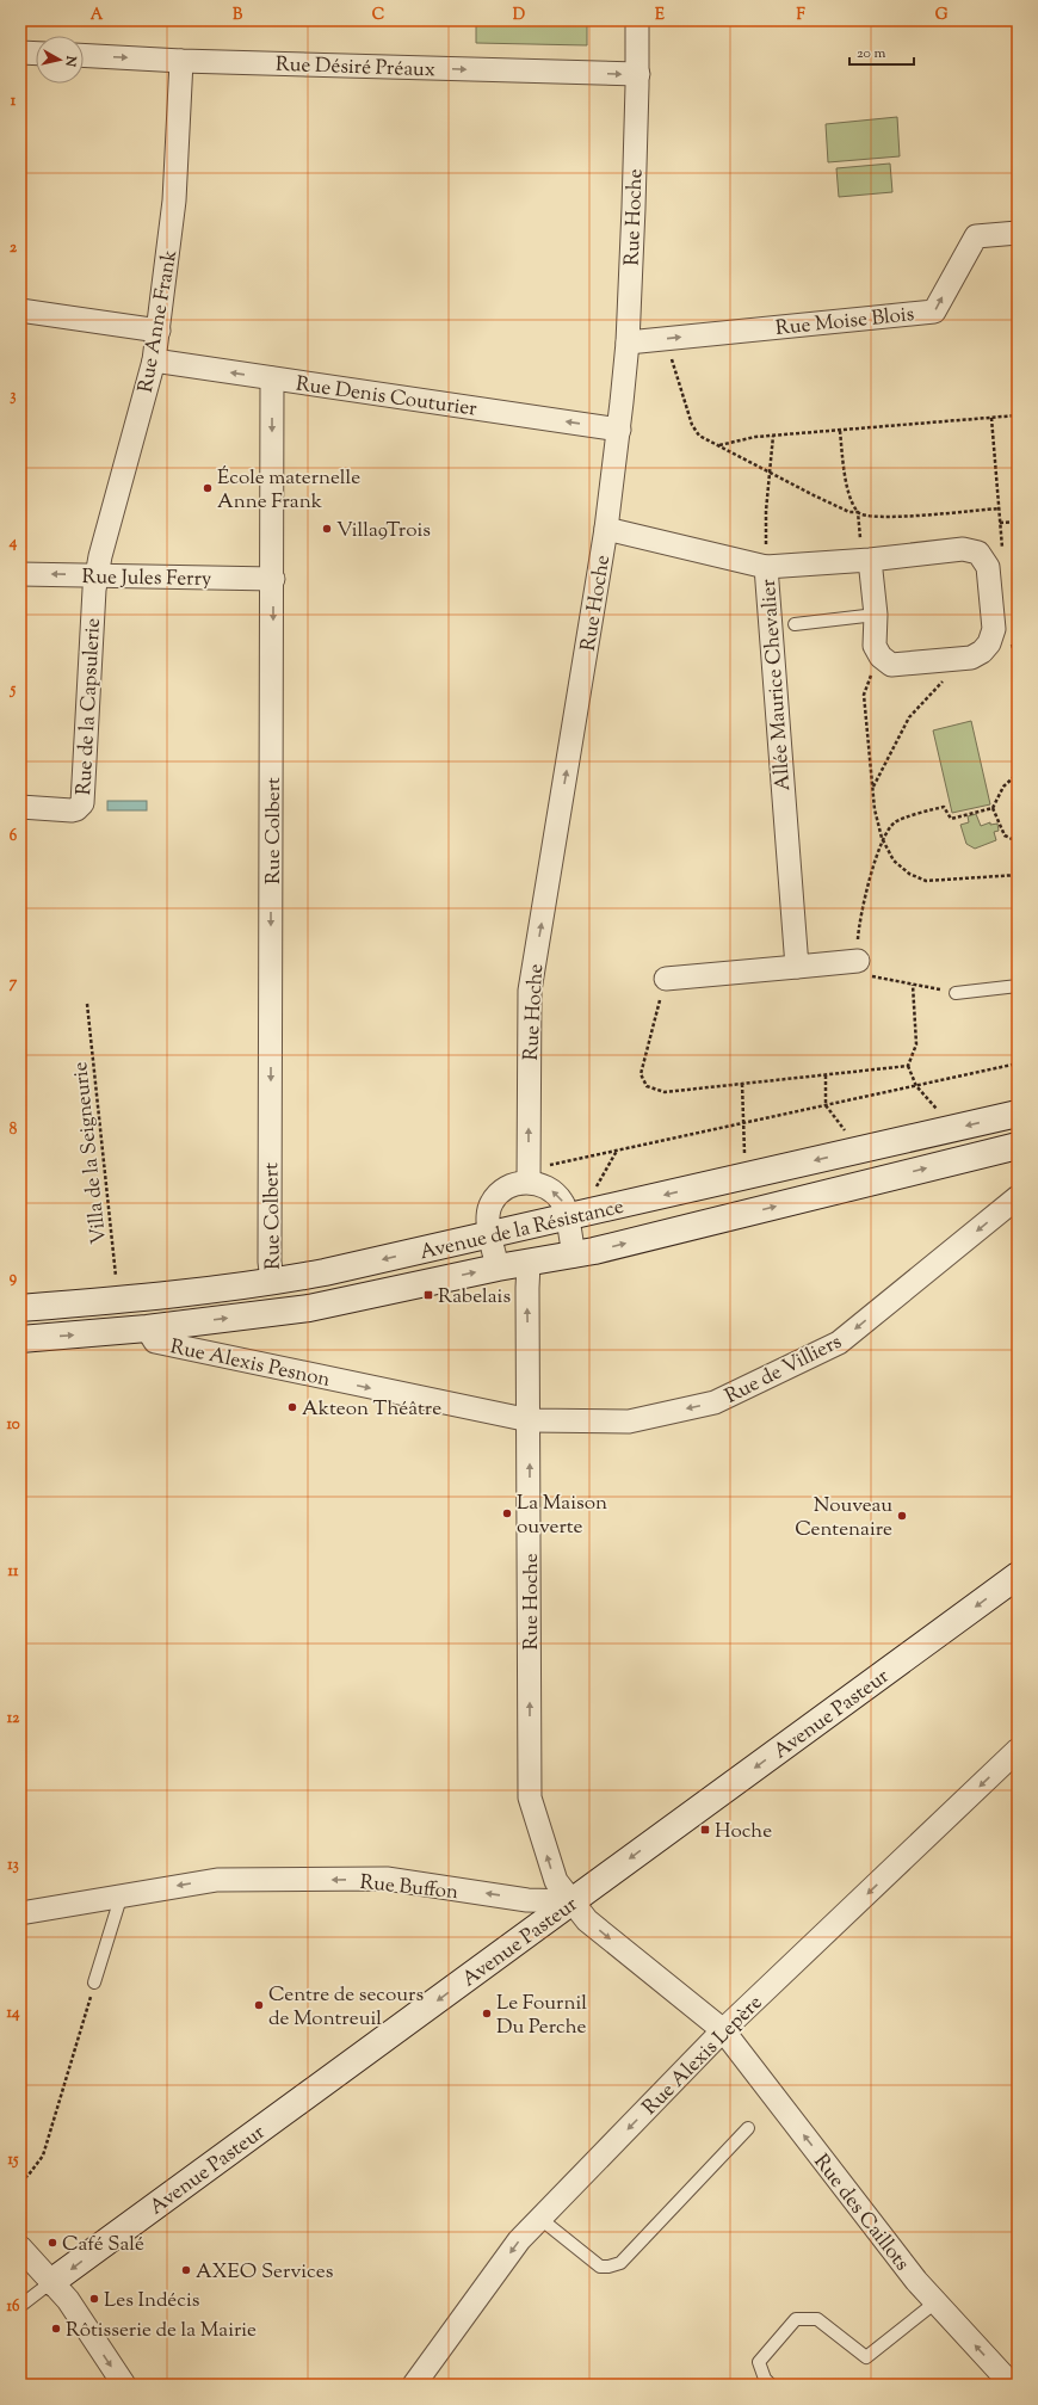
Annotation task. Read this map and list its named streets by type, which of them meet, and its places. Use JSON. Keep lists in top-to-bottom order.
{
  "streets": {
    "main road": ["Avenue de la Résistance", "Avenue Pasteur"],
    "street": [
      "Rue Désiré Préaux",
      "Rue Hoche",
      "Rue Moise Blois",
      "Rue Anne Frank",
      "Rue Denis Couturier",
      "Rue Jules Ferry",
      "Allée Maurice Chevalier",
      "Rue de la Capsulerie",
      "Rue Colbert",
      "Rue Alexis Pesnon",
      "Rue de Villiers",
      "Rue Buffon",
      "Rue Alexis Lepère",
      "Rue des Caillots"
    ],
    "path": ["Villa de la Seigneurie"]
  },
  "crossings": [
    ["Rue Désiré Préaux", "Rue Hoche"],
    ["Rue Désiré Préaux", "Rue Anne Frank"],
    ["Rue Hoche", "Rue Moise Blois"],
    ["Rue Hoche", "Rue Denis Couturier"],
    ["Rue Hoche", "Allée Maurice Chevalier"],
    ["Rue Hoche", "Avenue de la Résistance"],
    ["Rue Hoche", "Rue Alexis Pesnon"],
    ["Rue Hoche", "Rue de Villiers"],
    ["Rue Hoche", "Avenue Pasteur"],
    ["Rue Hoche", "Rue Buffon"],
    ["Rue Anne Frank", "Rue Denis Couturier"],
    ["Rue Anne Frank", "Rue Jules Ferry"],
    ["Rue Anne Frank", "Rue de la Capsulerie"],
    ["Rue Denis Couturier", "Rue Colbert"],
    ["Rue Jules Ferry", "Rue de la Capsulerie"],
    ["Rue Jules Ferry", "Rue Colbert"],
    ["Rue Colbert", "Avenue de la Résistance"],
    ["Villa de la Seigneurie", "Avenue de la Résistance"],
    ["Avenue de la Résistance", "Rue Alexis Pesnon"],
    ["Rue Alexis Pesnon", "Rue de Villiers"],
    ["Avenue Pasteur", "Rue Buffon"],
    ["Rue Alexis Lepère", "Rue des Caillots"]
  ],
  "one_way": [
    "Rue Désiré Préaux",
    "Rue Hoche",
    "Rue Moise Blois",
    "Rue Denis Couturier",
    "Rue Colbert",
    "Rue Alexis Pesnon",
    "Rue de Villiers",
    "Avenue Pasteur",
    "Rue Buffon",
    "Rue Alexis Lepère",
    "Rue des Caillots"
  ],
  "places": {
    "other": [
      "École maternelle Anne Frank",
      "Villa9Trois",
      "Akteon Théâtre",
      "La Maison ouverte",
      "Nouveau Centenaire",
      "Centre de secours de Montreuil",
      "Le Fournil Du Perche",
      "Café Salé",
      "AXEO Services",
      "Les Indécis",
      "Rôtisserie de la Mairie"
    ],
    "transit": ["Rabelais", "Hoche"]
  },
  "scale_bar": "20 m",
  "north": "right",
  "grid": {
    "columns": [
      "A",
      "B",
      "C",
      "D",
      "E",
      "F",
      "G"
    ],
    "rows": [
      "1",
      "2",
      "3",
      "4",
      "5",
      "6",
      "7",
      "8",
      "9",
      "10",
      "11",
      "12",
      "13",
      "14",
      "15",
      "16"
    ]
  }
}
